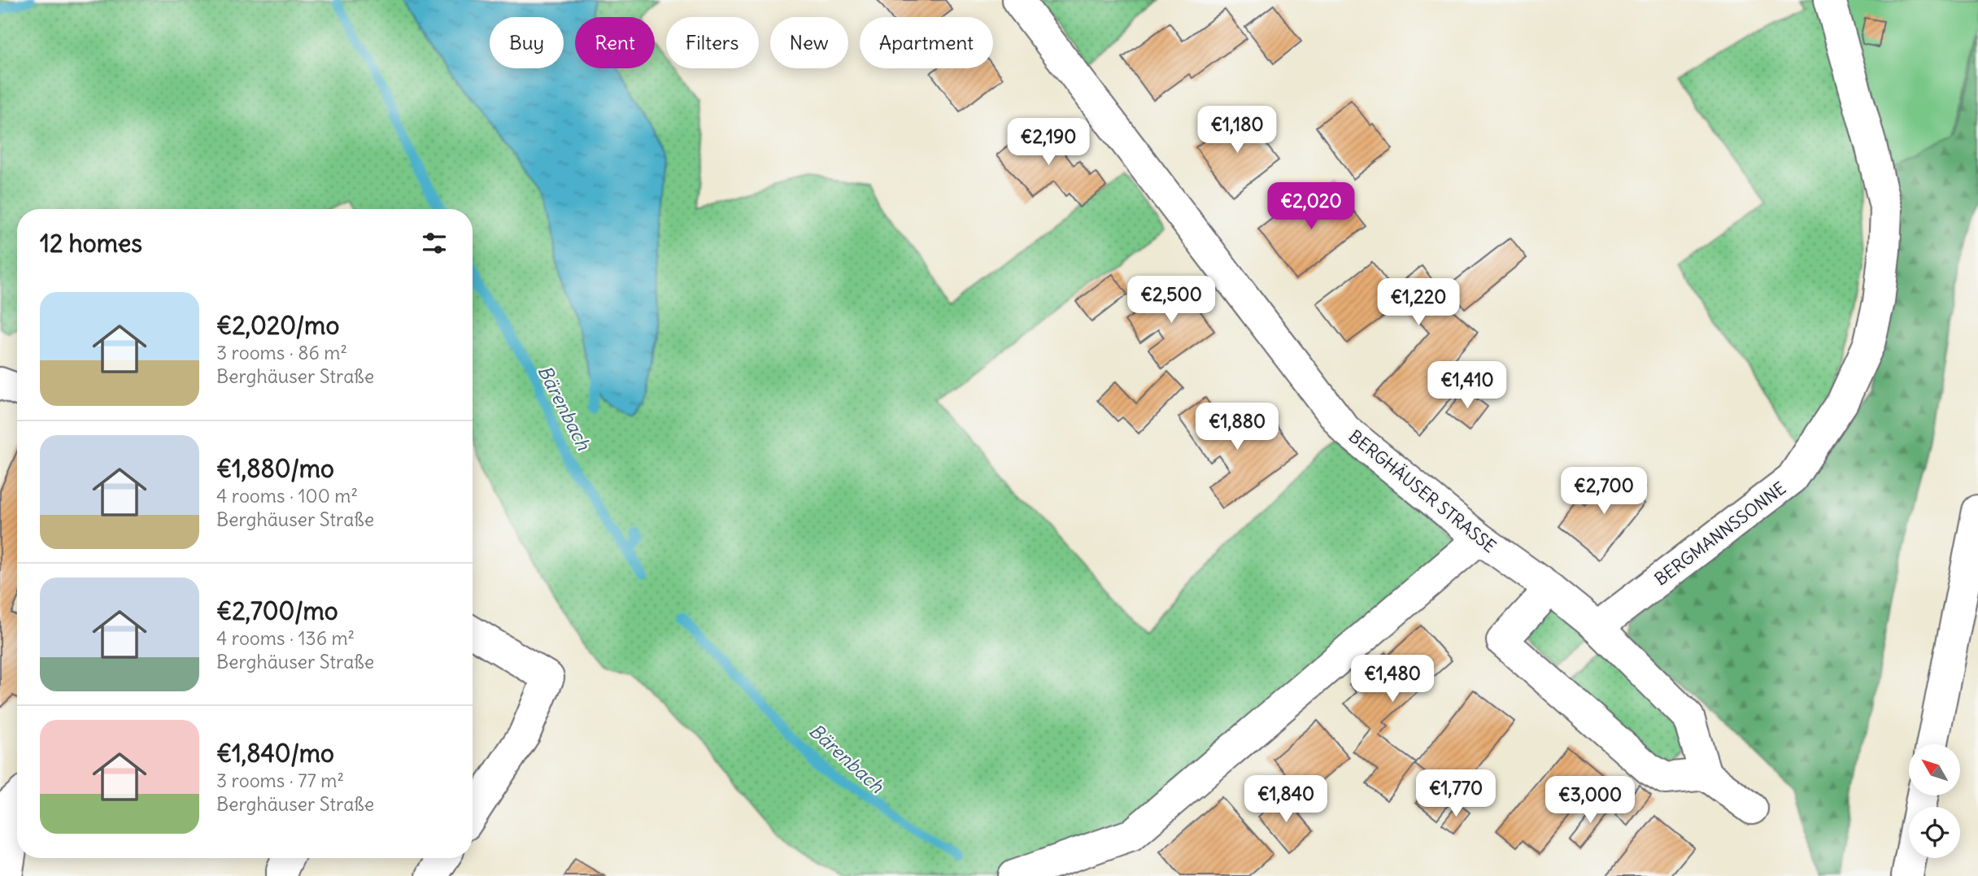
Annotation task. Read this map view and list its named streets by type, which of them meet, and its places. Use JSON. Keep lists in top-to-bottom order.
{
  "streets": {
    "main road": ["BERGHÄUSER STRASSE", "BERGMANNSSONNE"]
  },
  "crossings": [
    ["BERGHÄUSER STRASSE", "BERGMANNSSONNE"]
  ],
  "water": ["Bärenbach"],
  "north": "top left",
  "page": {
    "chip": [
      "Buy",
      "Rent",
      "Filters",
      "New",
      "Apartment"
    ],
    "price": [
      "€1,180",
      "€2,190",
      "€2,020",
      "€2,500",
      "€1,220",
      "€1,410",
      "€1,880",
      "€2,700",
      "€1,480",
      "€1,770",
      "€1,840",
      "€3,000"
    ],
    "heading": "12 homes",
    "list": [
      {
        "name": "€2,020/mo",
        "note": "3 rooms · 86 m² · Berghäuser Straße"
      },
      {
        "name": "€1,880/mo",
        "note": "4 rooms · 100 m² · Berghäuser Straße"
      },
      {
        "name": "€2,700/mo",
        "note": "4 rooms · 136 m² · Berghäuser Straße"
      },
      {
        "name": "€1,840/mo",
        "note": "3 rooms · 77 m² · Berghäuser Straße"
      }
    ]
  }
}
